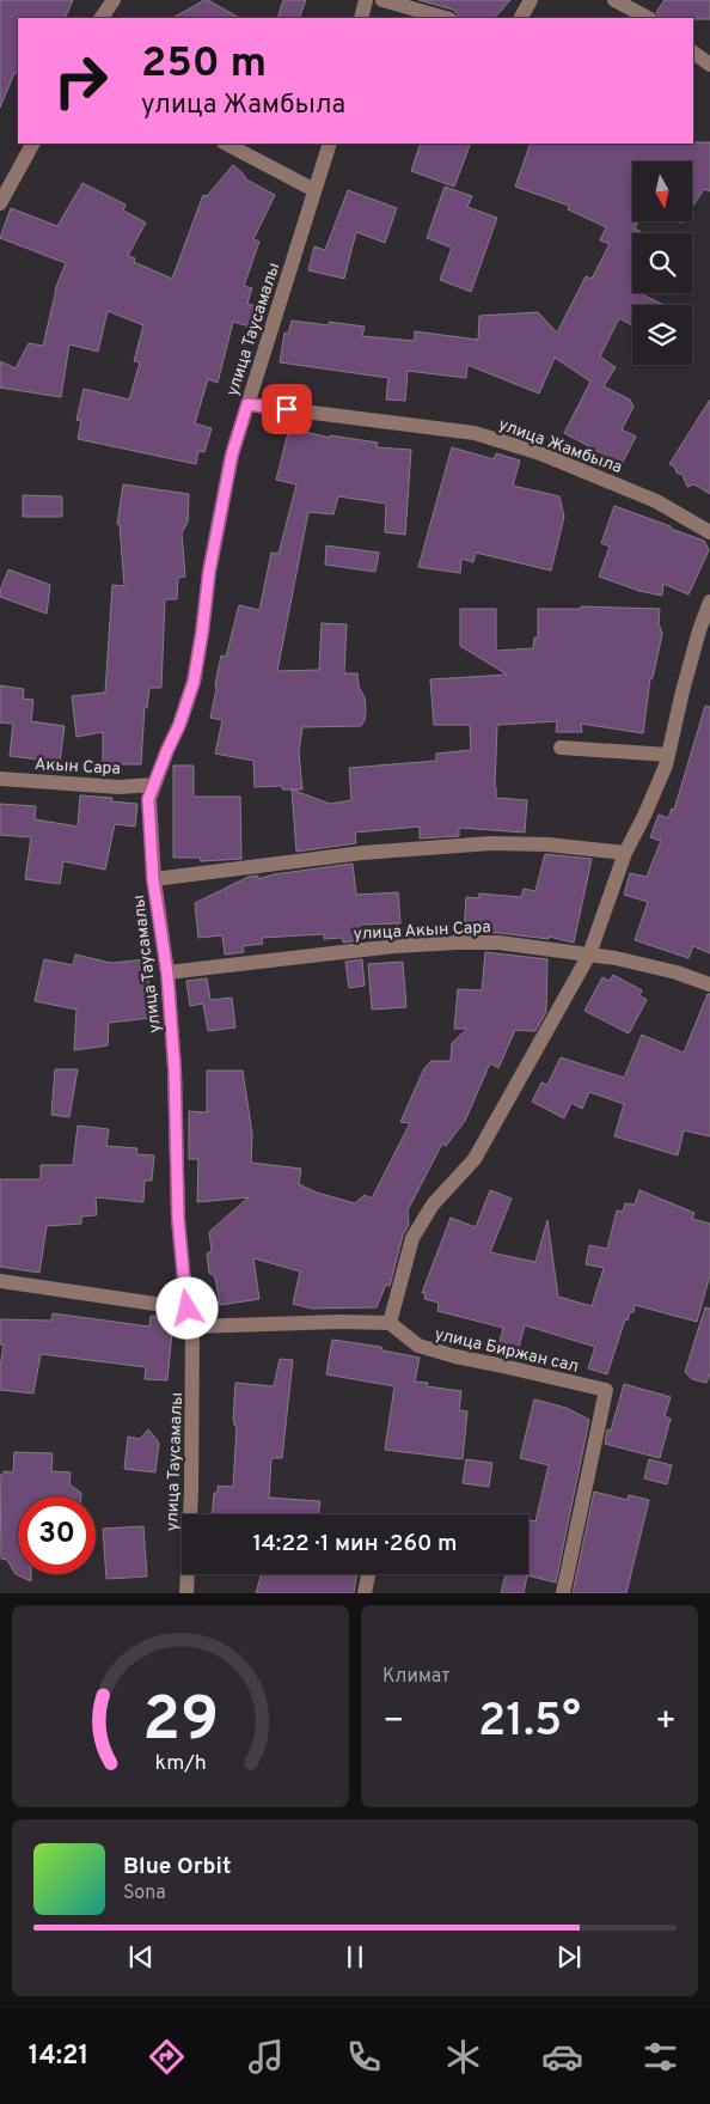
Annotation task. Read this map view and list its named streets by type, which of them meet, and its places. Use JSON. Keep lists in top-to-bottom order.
{
  "streets": {
    "street": [
      "улица Таусамалы",
      "улица Жамбыла",
      "Акын Сара",
      "улица Акын Сара",
      "улица Биржан сал"
    ]
  },
  "crossings": [
    ["улица Таусамалы", "улица Жамбыла"],
    ["улица Таусамалы", "Акын Сара"],
    ["улица Таусамалы", "улица Акын Сара"]
  ],
  "north": "bottom",
  "page": {
    "turn": ["250 m", "улица Жамбыла"],
    "limit": "30",
    "trip": "14:22 · 1 мин · 260 m",
    "tile": "Климат",
    "heat": ["−", "21.5°", "+"],
    "song": ["Blue Orbit", "Sona"],
    "tabs": "14:21",
    "gauge": ["29", "km/h"]
  }
}
